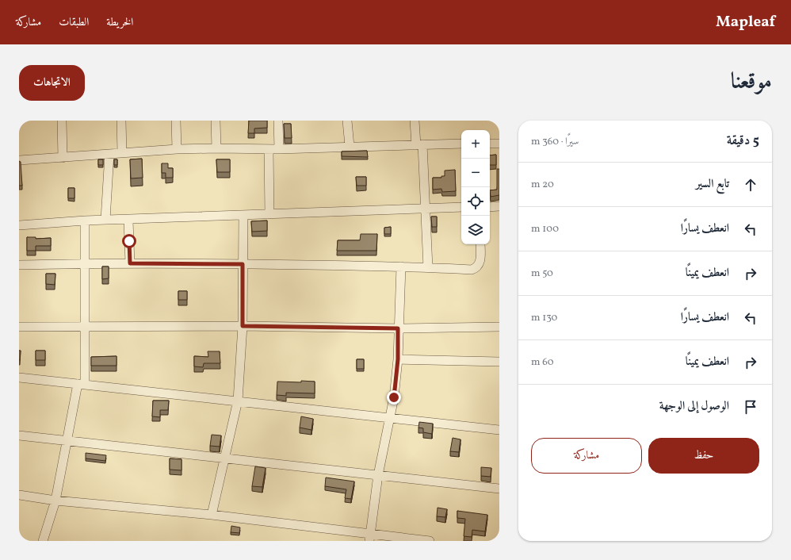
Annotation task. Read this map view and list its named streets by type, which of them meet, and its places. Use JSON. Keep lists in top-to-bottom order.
{
  "page": {
    "header": "Mapleaf",
    "nav": ["الخريطة", "الطبقات", "مشاركة"],
    "title": "موقعنا",
    "buttons": [
      "الاتجاهات",
      ["حفظ", "مشاركة"]
    ],
    "heading": ["5 دقيقة", "سيرًا · 360 m"],
    "map_buttons": ["+", "−"],
    "list": [
      ["تابع السير", "20 m"],
      ["انعطف يسارًا", "100 m"],
      ["انعطف يمينًا", "50 m"],
      ["انعطف يسارًا", "130 m"],
      ["انعطف يمينًا", "60 m"],
      "الوصول إلى الوجهة"
    ]
  }
}
